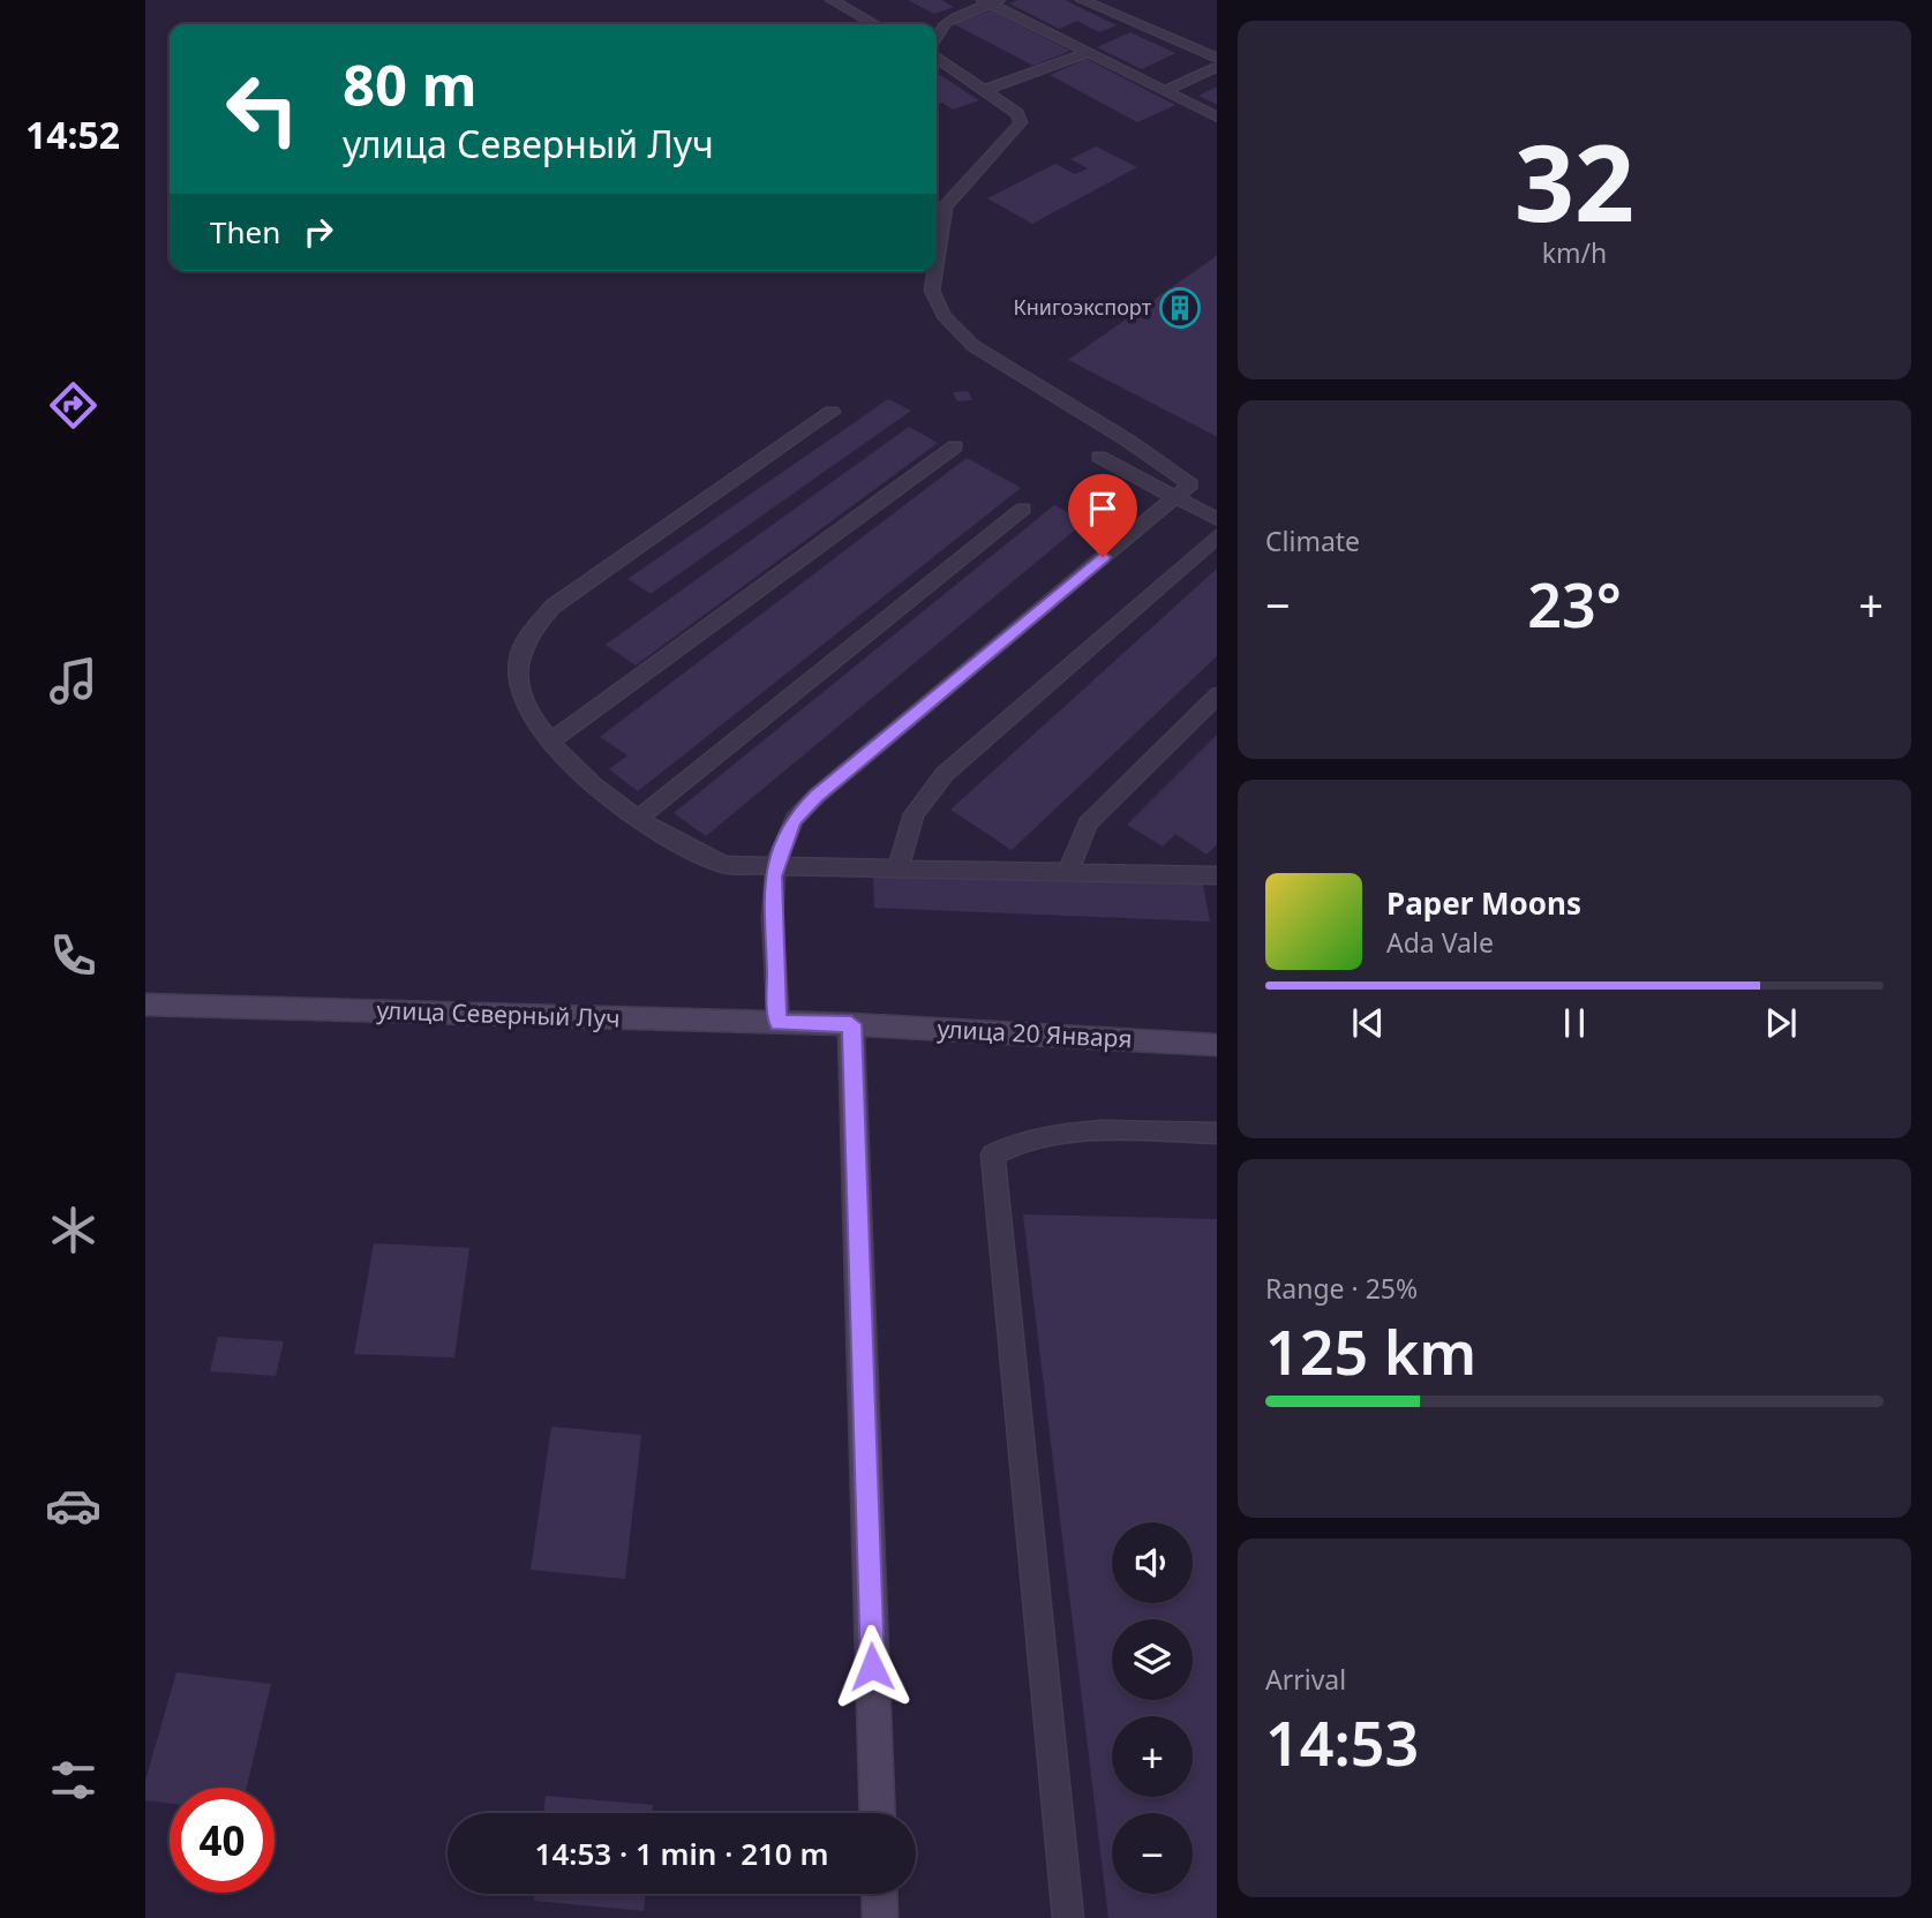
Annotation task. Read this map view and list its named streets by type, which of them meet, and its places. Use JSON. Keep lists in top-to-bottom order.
{
  "streets": {
    "street": ["улица Северный Луч", "улица 20 Января"]
  },
  "crossings": [
    ["улица Северный Луч", "улица 20 Января"]
  ],
  "places": {
    "building": ["Книгоэкспорт"]
  },
  "page": {
    "tabs": "14:52",
    "tile": [
      ["32", "km/h"],
      "Climate",
      ["Range · 25%", "125 km"],
      ["Arrival", "14:53"]
    ],
    "turn": ["80 m", "улица Северный Луч"],
    "then": "Then",
    "heat": ["−", "23°", "+"],
    "song": ["Paper Moons", "Ada Vale"],
    "map_buttons": ["+", "−"],
    "limit": "40",
    "trip": "14:53 · 1 min · 210 m"
  }
}
